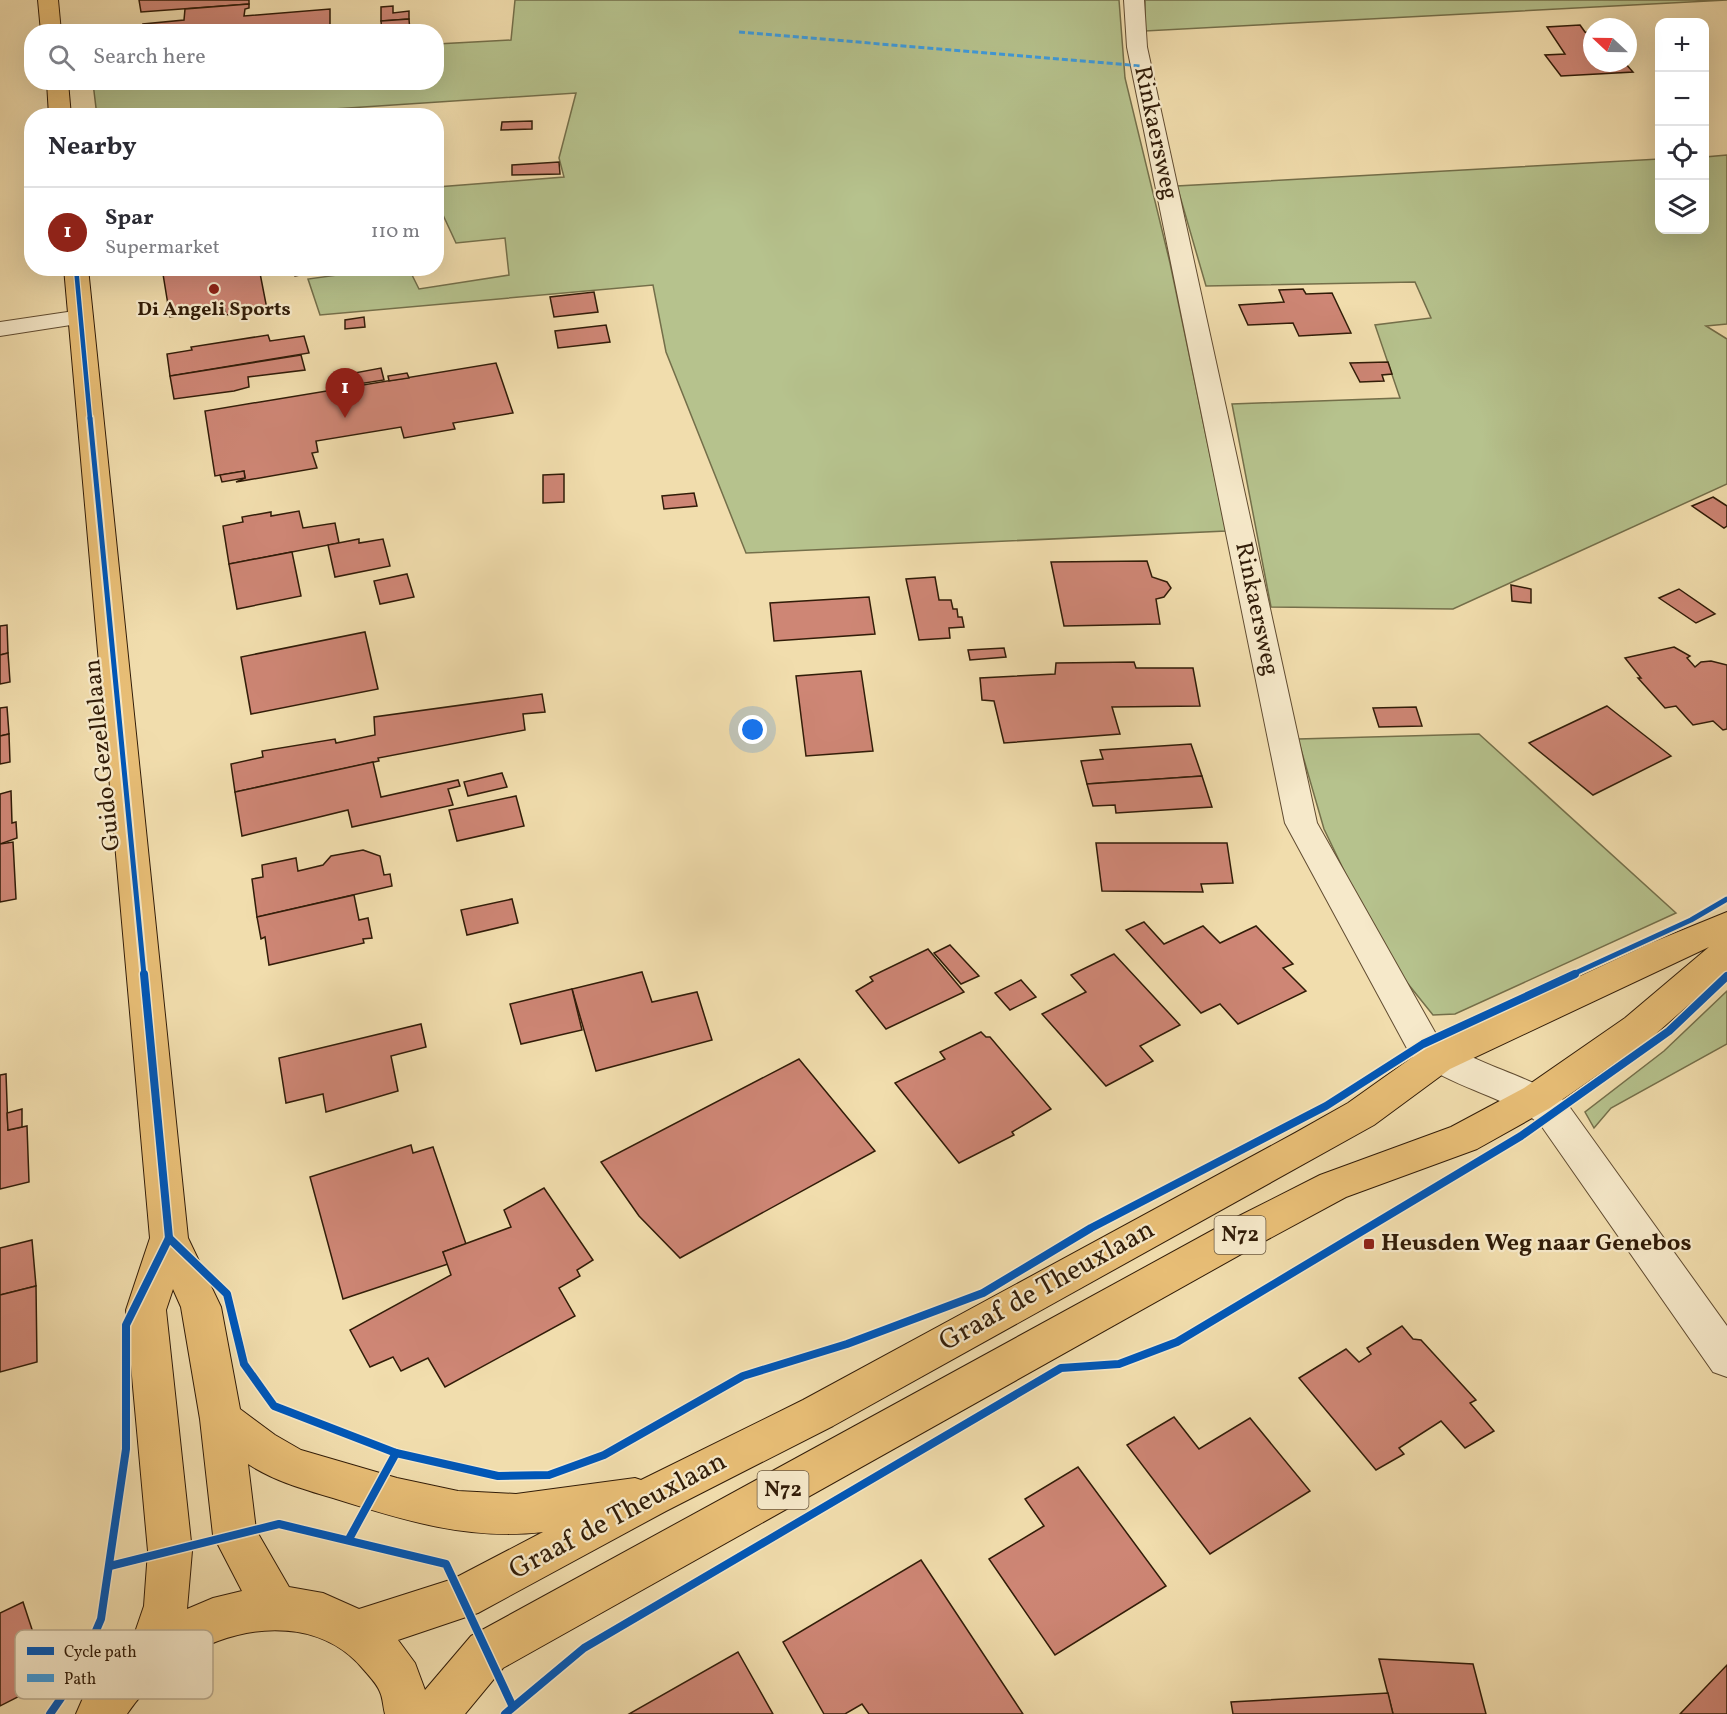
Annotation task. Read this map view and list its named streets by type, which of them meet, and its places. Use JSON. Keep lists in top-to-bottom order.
{
  "streets": {
    "main road": ["Guido Gezellelaan", "N72", "Graaf de Theuxlaan"],
    "street": ["Rinkaersweg"]
  },
  "crossings": [
    ["Rinkaersweg", "Graaf de Theuxlaan"]
  ],
  "places": {
    "other": ["Di Angeli Sports"],
    "transit": ["Heusden Weg naar Genebos"]
  },
  "legend": ["Cycle path", "Path"],
  "north": "left",
  "page": {
    "map_buttons": ["+", "−"],
    "search": "Search here",
    "heading": "Nearby",
    "list": [
      {
        "mark": "1",
        "name": "Spar",
        "note": "Supermarket",
        "value": "110 m"
      }
    ],
    "pins": "1"
  }
}
